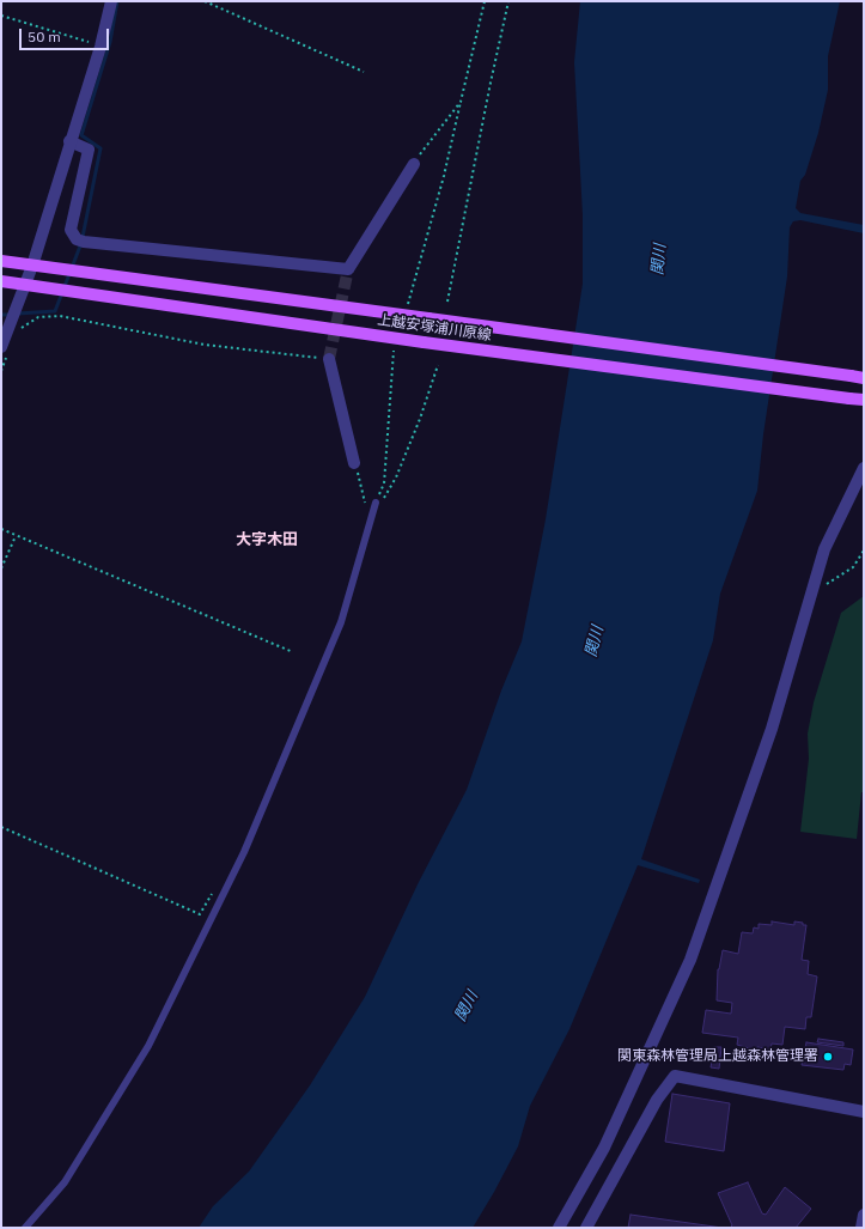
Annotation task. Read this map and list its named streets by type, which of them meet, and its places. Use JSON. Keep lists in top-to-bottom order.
{
  "streets": {
    "main road": ["上越安塚浦川原線"]
  },
  "districts": ["大字木田"],
  "water": ["関川"],
  "places": ["関東森林管理局上越森林管理署"],
  "scale_bar": "50 m"
}
